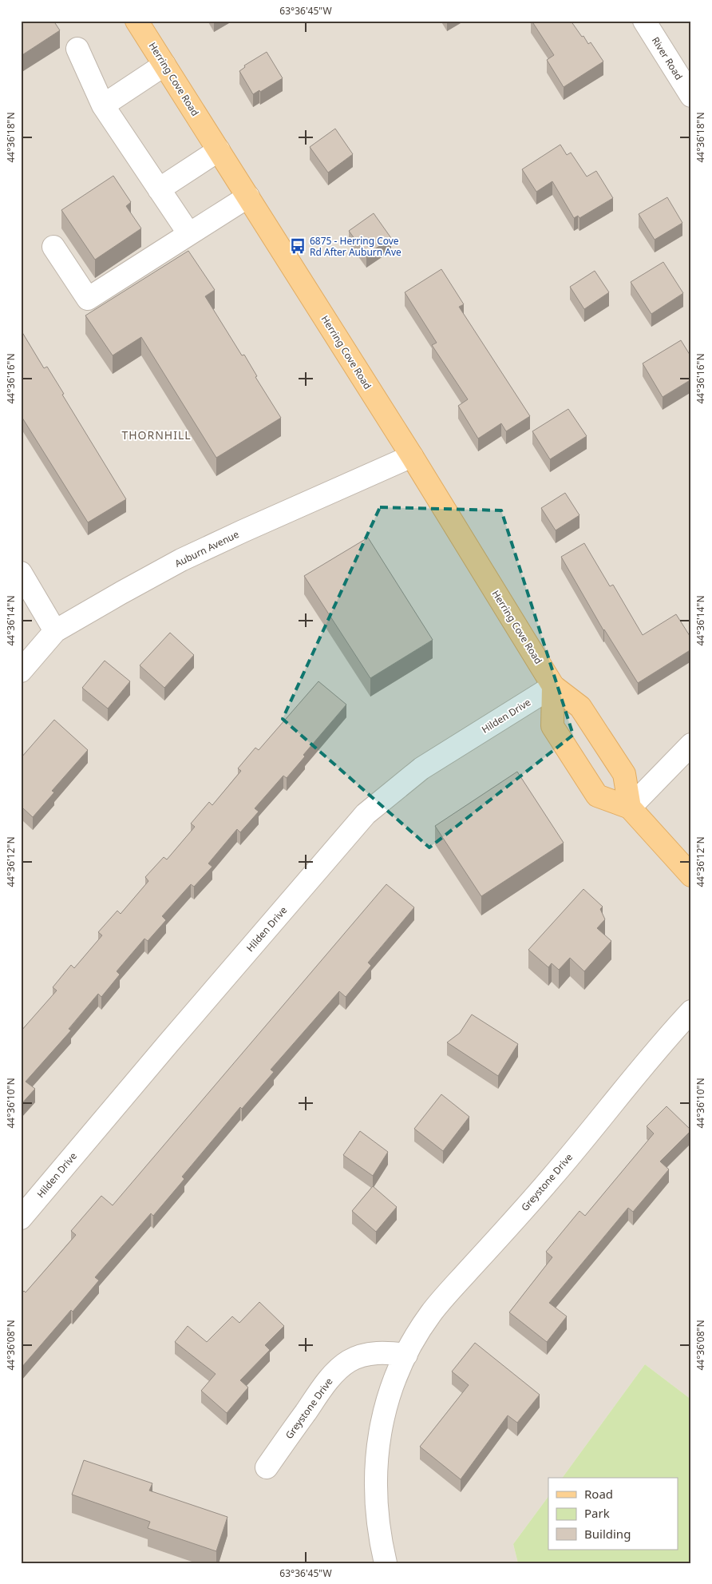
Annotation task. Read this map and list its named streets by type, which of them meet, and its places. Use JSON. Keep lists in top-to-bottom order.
{
  "streets": {
    "main road": ["Herring Cove Road"],
    "street": [
      "River Road",
      "Auburn Avenue",
      "Hilden Drive",
      "Greystone Drive"
    ]
  },
  "crossings": [
    ["Herring Cove Road", "Auburn Avenue"],
    ["Herring Cove Road", "Hilden Drive"]
  ],
  "districts": ["THORNHILL"],
  "places": {
    "bus stop": ["6875 - Herring Cove Rd After Auburn Ave"]
  },
  "legend": ["Road", "Park", "Building"],
  "coordinates": [
    "63°36'45\"W",
    "44°36'18\"N",
    "44°36'16\"N",
    "44°36'14\"N",
    "44°36'12\"N",
    "44°36'10\"N",
    "44°36'08\"N"
  ]
}
